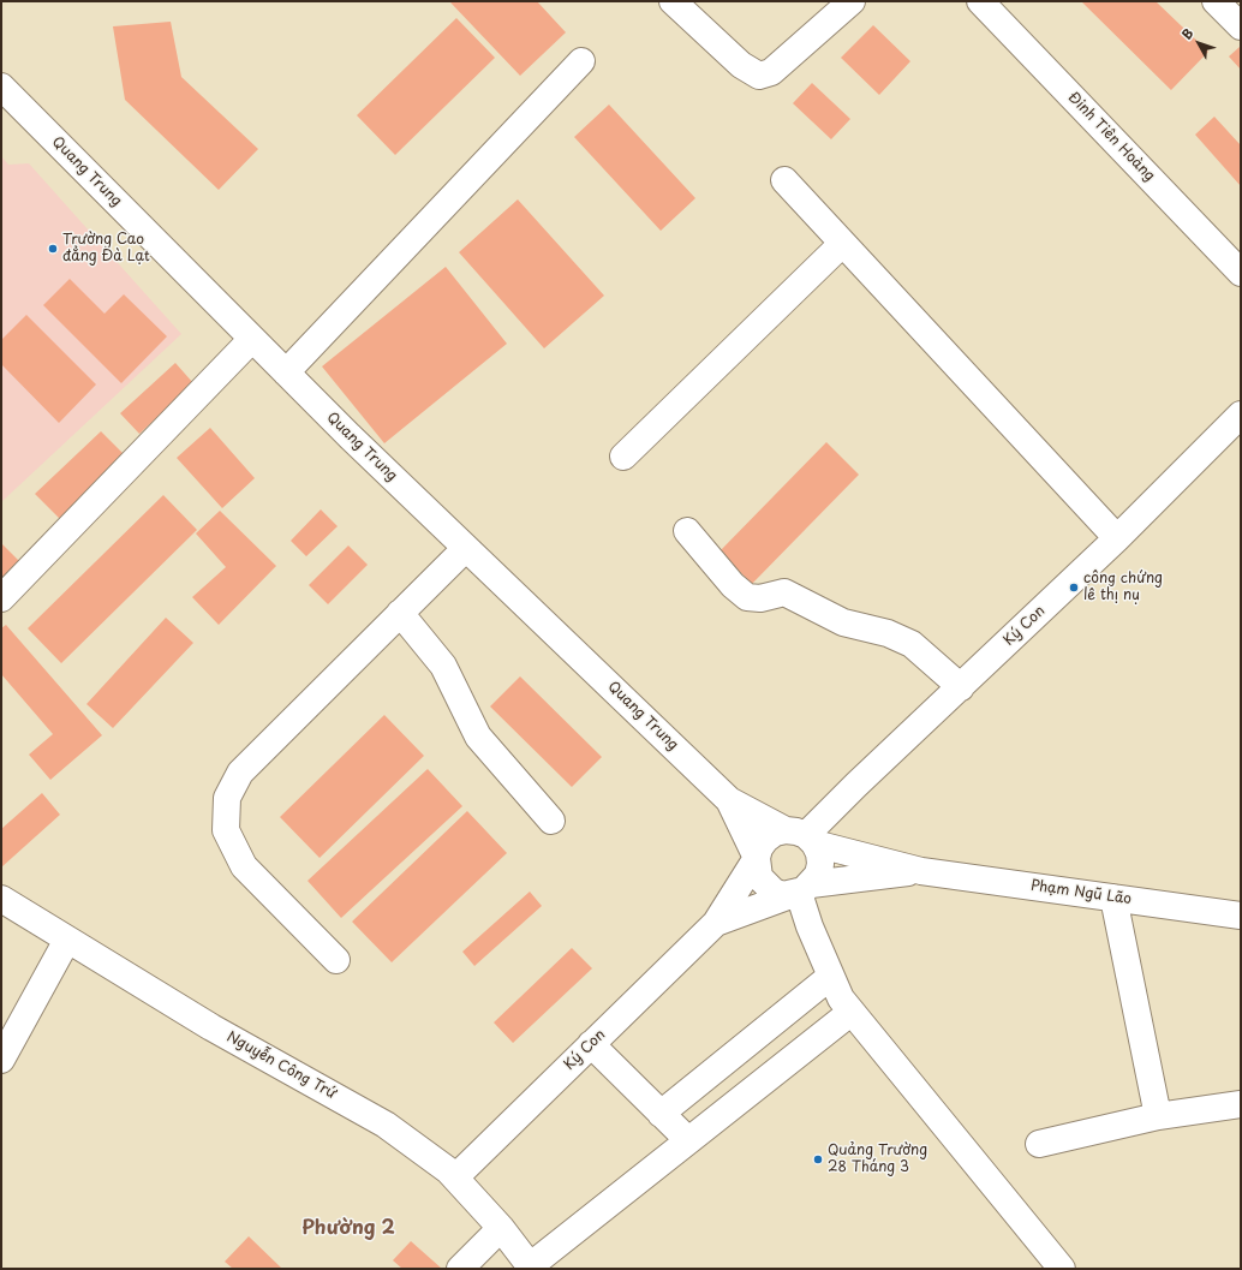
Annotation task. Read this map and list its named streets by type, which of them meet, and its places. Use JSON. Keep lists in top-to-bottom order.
{
  "streets": {
    "street": [
      "Đinh Tiên Hoàng",
      "Quang Trung",
      "Ký Con",
      "Phạm Ngũ Lão",
      "Nguyễn Công Trứ"
    ]
  },
  "crossings": [
    ["Quang Trung", "Ký Con"],
    ["Quang Trung", "Phạm Ngũ Lão"],
    ["Ký Con", "Phạm Ngũ Lão"],
    ["Ký Con", "Nguyễn Công Trứ"]
  ],
  "districts": ["Phường 2"],
  "places": ["Trường Cao đẳng Đà Lạt", "công chứng lê thị nụ", "Quảng Trường 28 Tháng 3"],
  "north": "top left"
}
